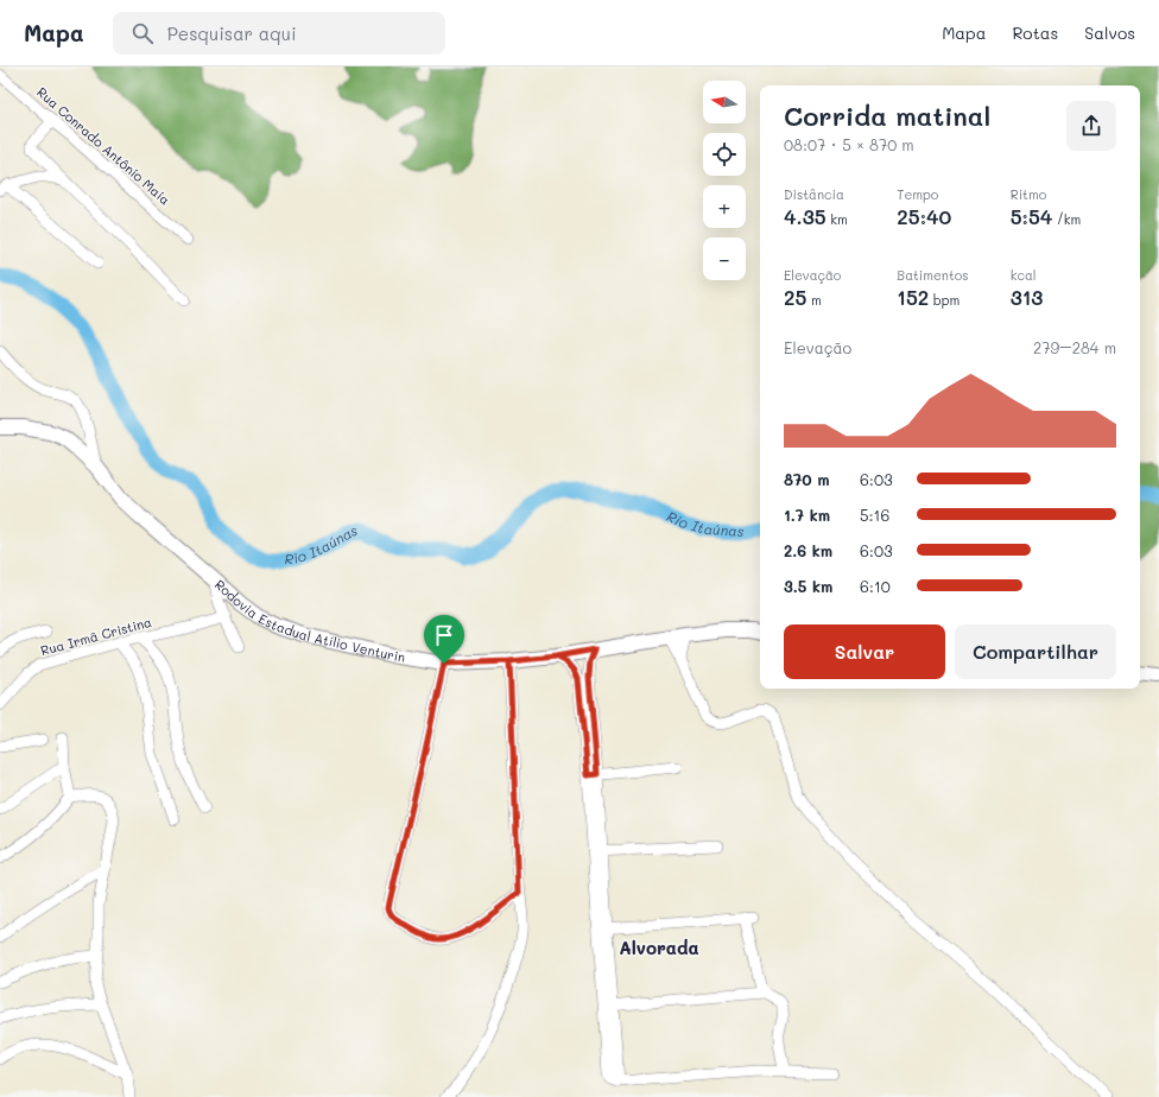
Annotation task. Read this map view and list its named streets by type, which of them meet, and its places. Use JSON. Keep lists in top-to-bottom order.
{
  "streets": {
    "main road": ["Rodovia Estadual Atílio Venturin"],
    "street": ["Rua Conrado Antônio Maia", "Rua Irmã Cristina"]
  },
  "districts": ["Alvorada"],
  "water": ["Rio Itaúnas"],
  "north": "left",
  "page": {
    "header": "Mapa",
    "search": "Pesquisar aqui",
    "nav": ["Mapa", "Rotas", "Salvos"],
    "map_buttons": ["+", "−"],
    "heading": ["Corrida matinal", "08:07 · 5 × 870 m"],
    "stats": [
      ["Distância", "4.35 km"],
      ["Tempo", "25:40"],
      ["Ritmo", "5:54 /km"],
      ["Elevação", "25 m"],
      ["Batimentos", "152 bpm"],
      ["kcal", "313"]
    ],
    "chart": ["Elevação", "279–284 m"],
    "list": [
      {
        "name": "870 m",
        "note": "6:03"
      },
      {
        "name": "1.7 km",
        "note": "5:16"
      },
      {
        "name": "2.6 km",
        "note": "6:03"
      },
      {
        "name": "3.5 km",
        "note": "6:10"
      }
    ],
    "buttons": ["Salvar", "Compartilhar"]
  }
}
